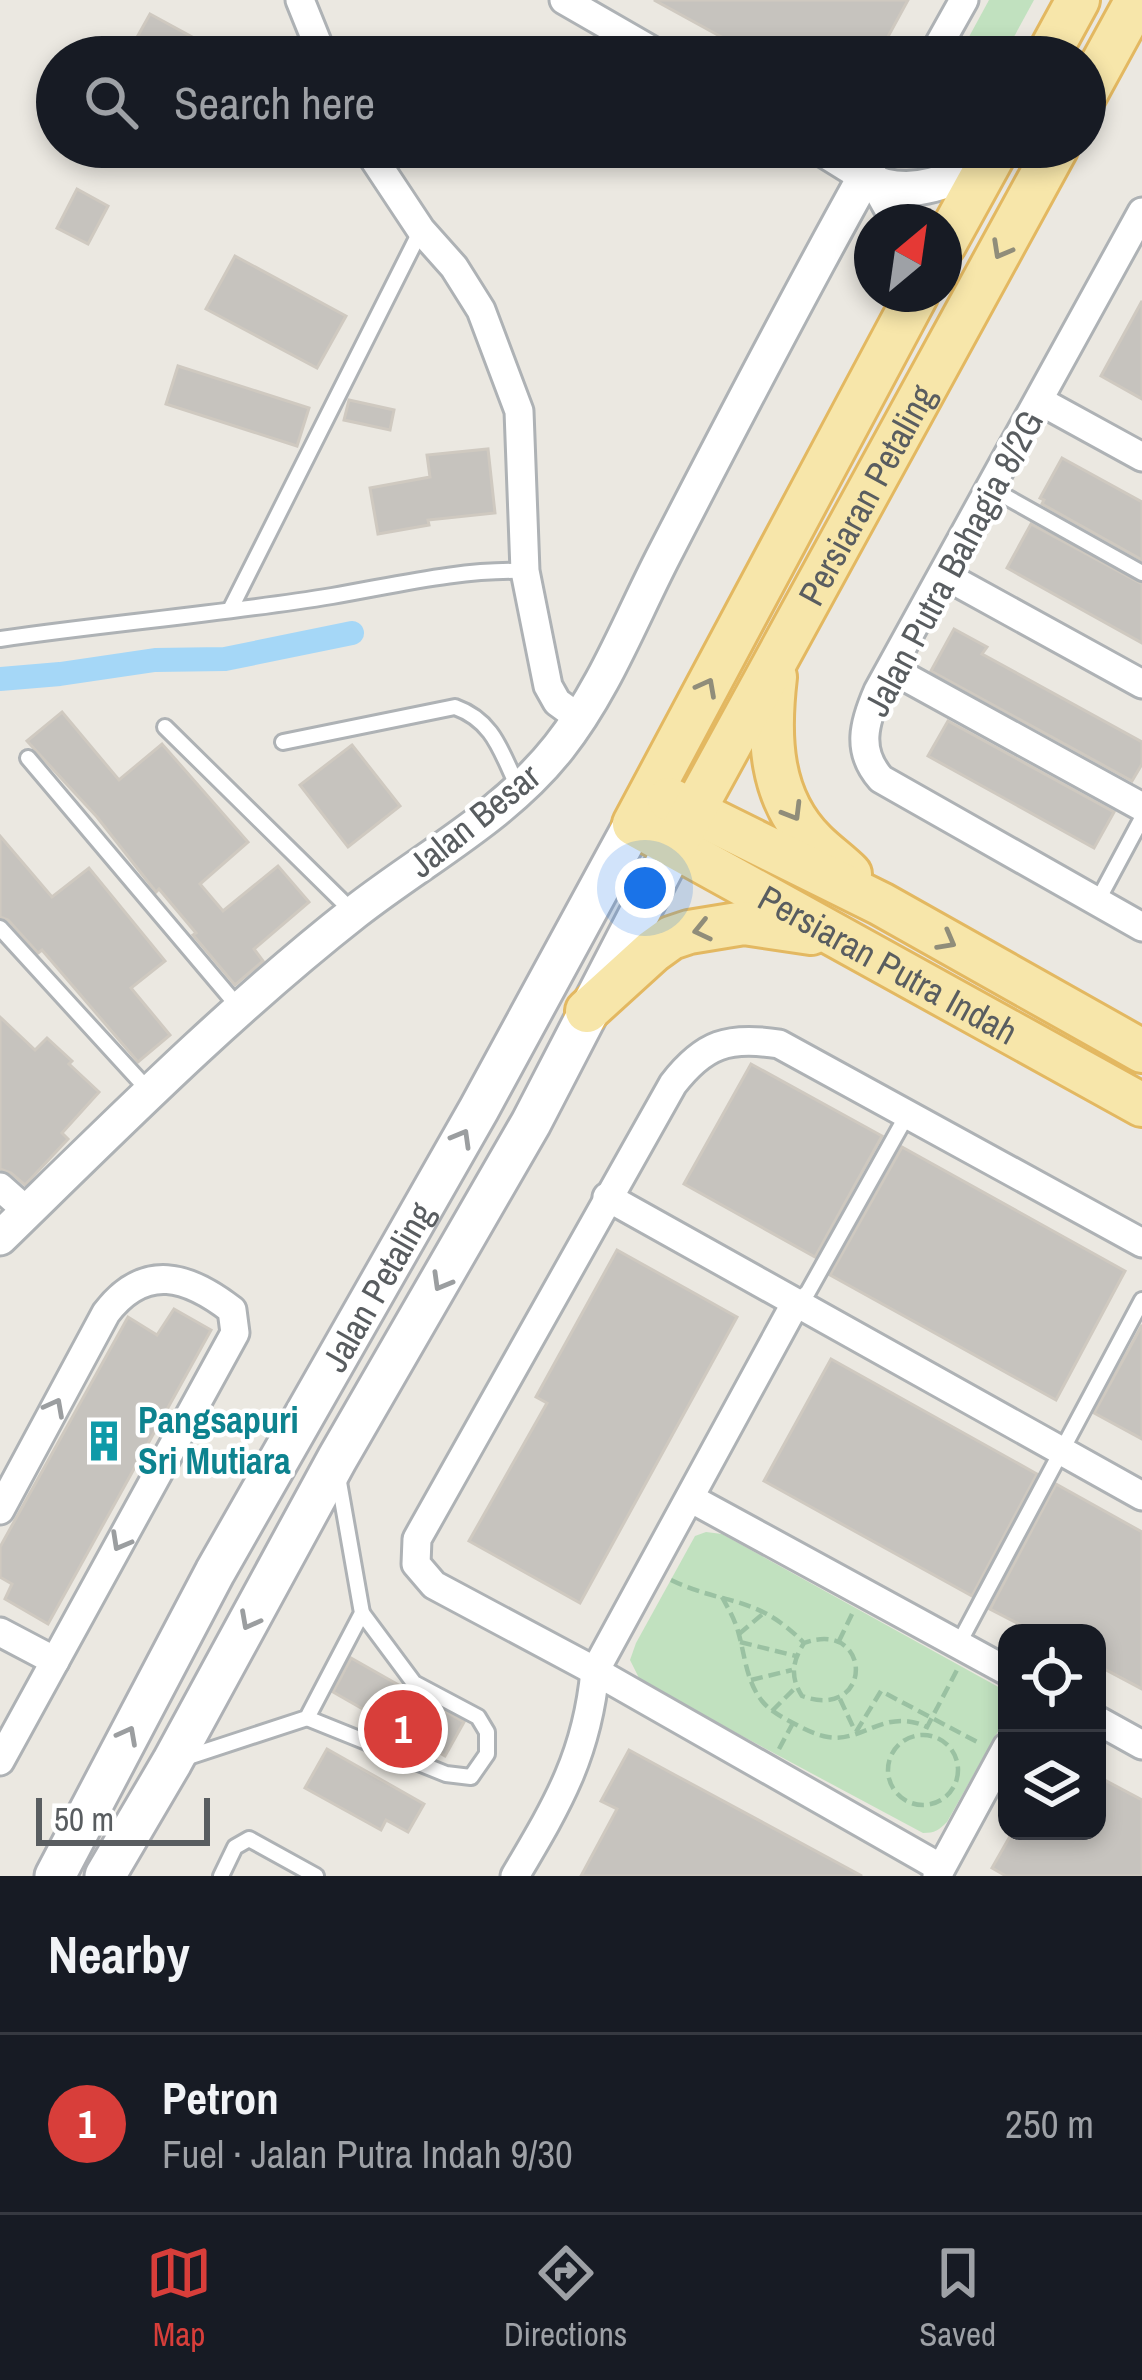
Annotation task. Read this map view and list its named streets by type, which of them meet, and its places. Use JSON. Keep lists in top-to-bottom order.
{
  "streets": {
    "main road": ["Persiaran Petaling", "Persiaran Putra Indah", "Jalan Petaling"],
    "street": ["Jalan Putra Bahagia 8/2G", "Jalan Besar"]
  },
  "crossings": [
    ["Persiaran Petaling", "Persiaran Putra Indah"],
    ["Persiaran Petaling", "Jalan Petaling"],
    ["Persiaran Putra Indah", "Jalan Petaling"]
  ],
  "places": {
    "building": ["Pangsapuri Sri Mutiara"]
  },
  "scale_bar": "50 m",
  "north": "top right",
  "page": {
    "search": "Search here",
    "pins": "1",
    "scale": "50 m",
    "heading": "Nearby",
    "list": [
      {
        "mark": "1",
        "name": "Petron",
        "note": "Fuel · Jalan Putra Indah 9/30",
        "value": "250 m"
      }
    ],
    "nav": ["Map", "Directions", "Saved"]
  }
}
